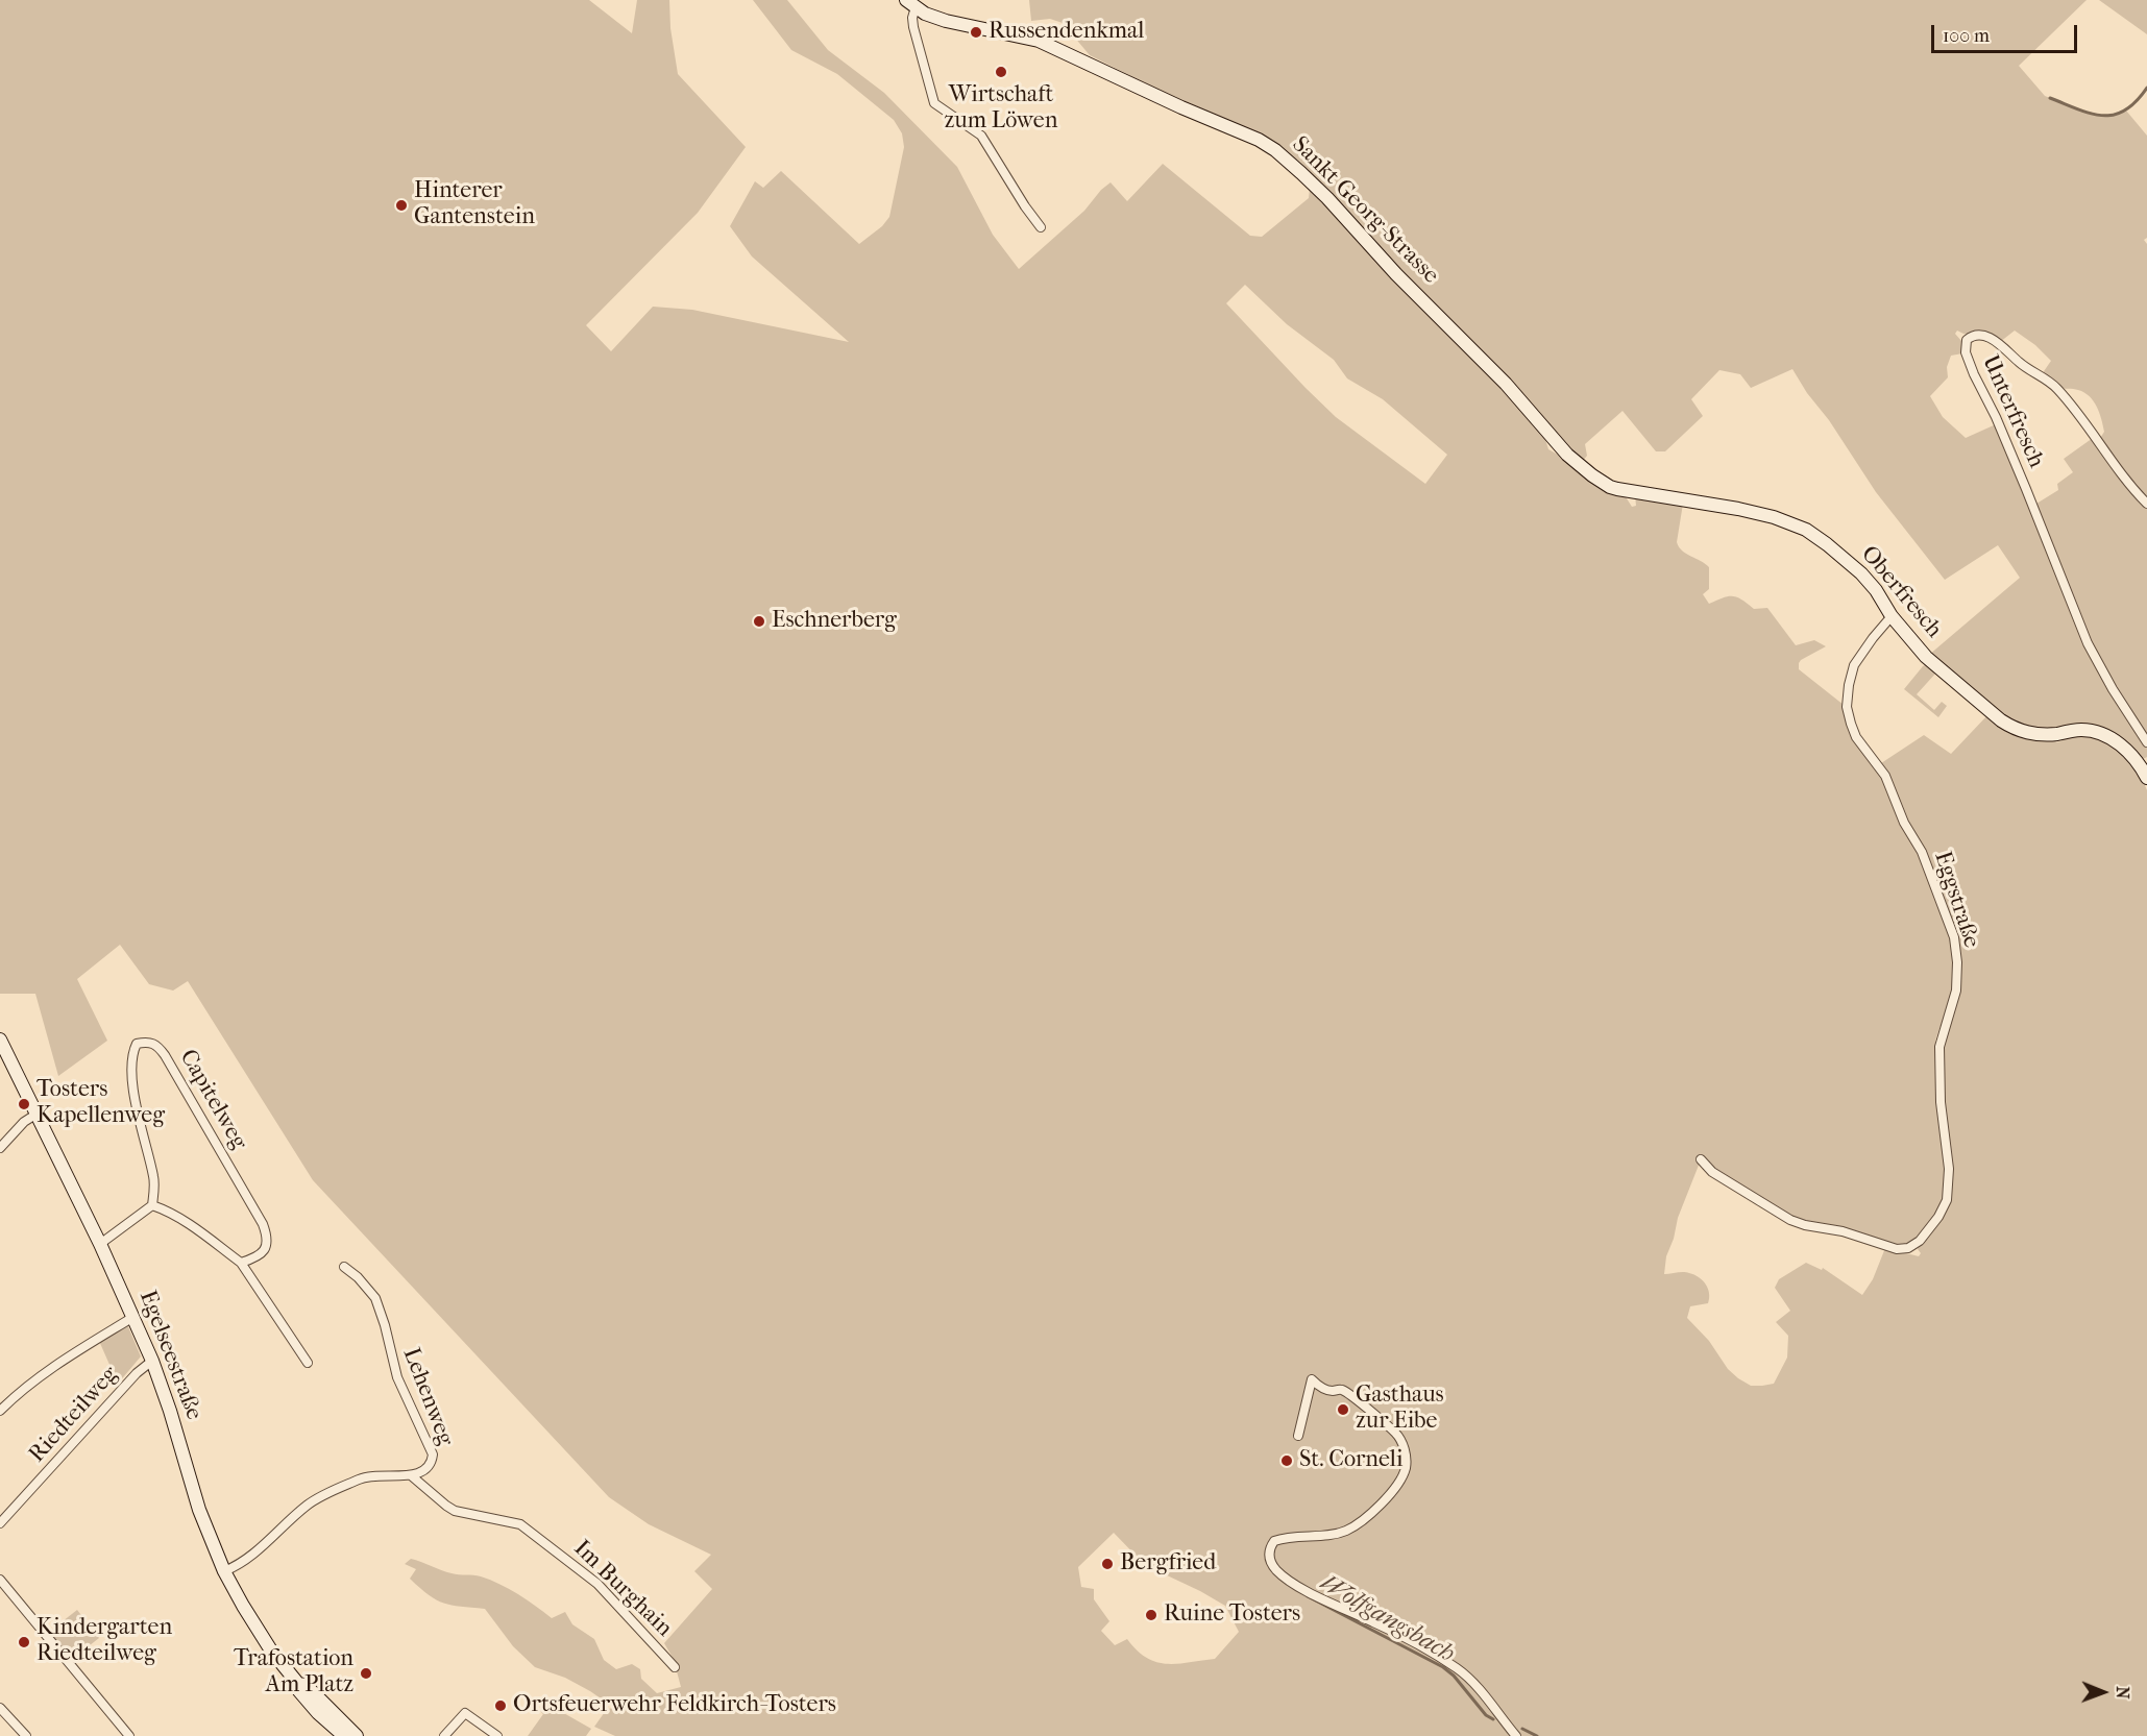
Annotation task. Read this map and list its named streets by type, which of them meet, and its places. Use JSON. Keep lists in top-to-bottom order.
{
  "streets": {
    "street": [
      "Sankt Georg-Strasse",
      "Unterfresch",
      "Oberfresch",
      "Eggstraße",
      "Capitelweg",
      "Egelseestraße",
      "Lehenweg",
      "Riedteilweg",
      "Im Burghain"
    ]
  },
  "crossings": [
    ["Sankt Georg-Strasse", "Oberfresch"],
    ["Oberfresch", "Eggstraße"],
    ["Egelseestraße", "Lehenweg"],
    ["Egelseestraße", "Riedteilweg"],
    ["Lehenweg", "Im Burghain"]
  ],
  "water": ["Wolfgangsbach"],
  "places": [
    "Russendenkmal",
    "Wirtschaft zum Löwen",
    "Hinterer Gantenstein",
    "Eschnerberg",
    "Tosters Kapellenweg",
    "Gasthaus zur Eibe",
    "St. Corneli",
    "Bergfried",
    "Ruine Tosters",
    "Kindergarten Riedteilweg",
    "Trafostation Am Platz",
    "Ortsfeuerwehr Feldkirch-Tosters"
  ],
  "scale_bar": "100 m",
  "north": "right"
}
